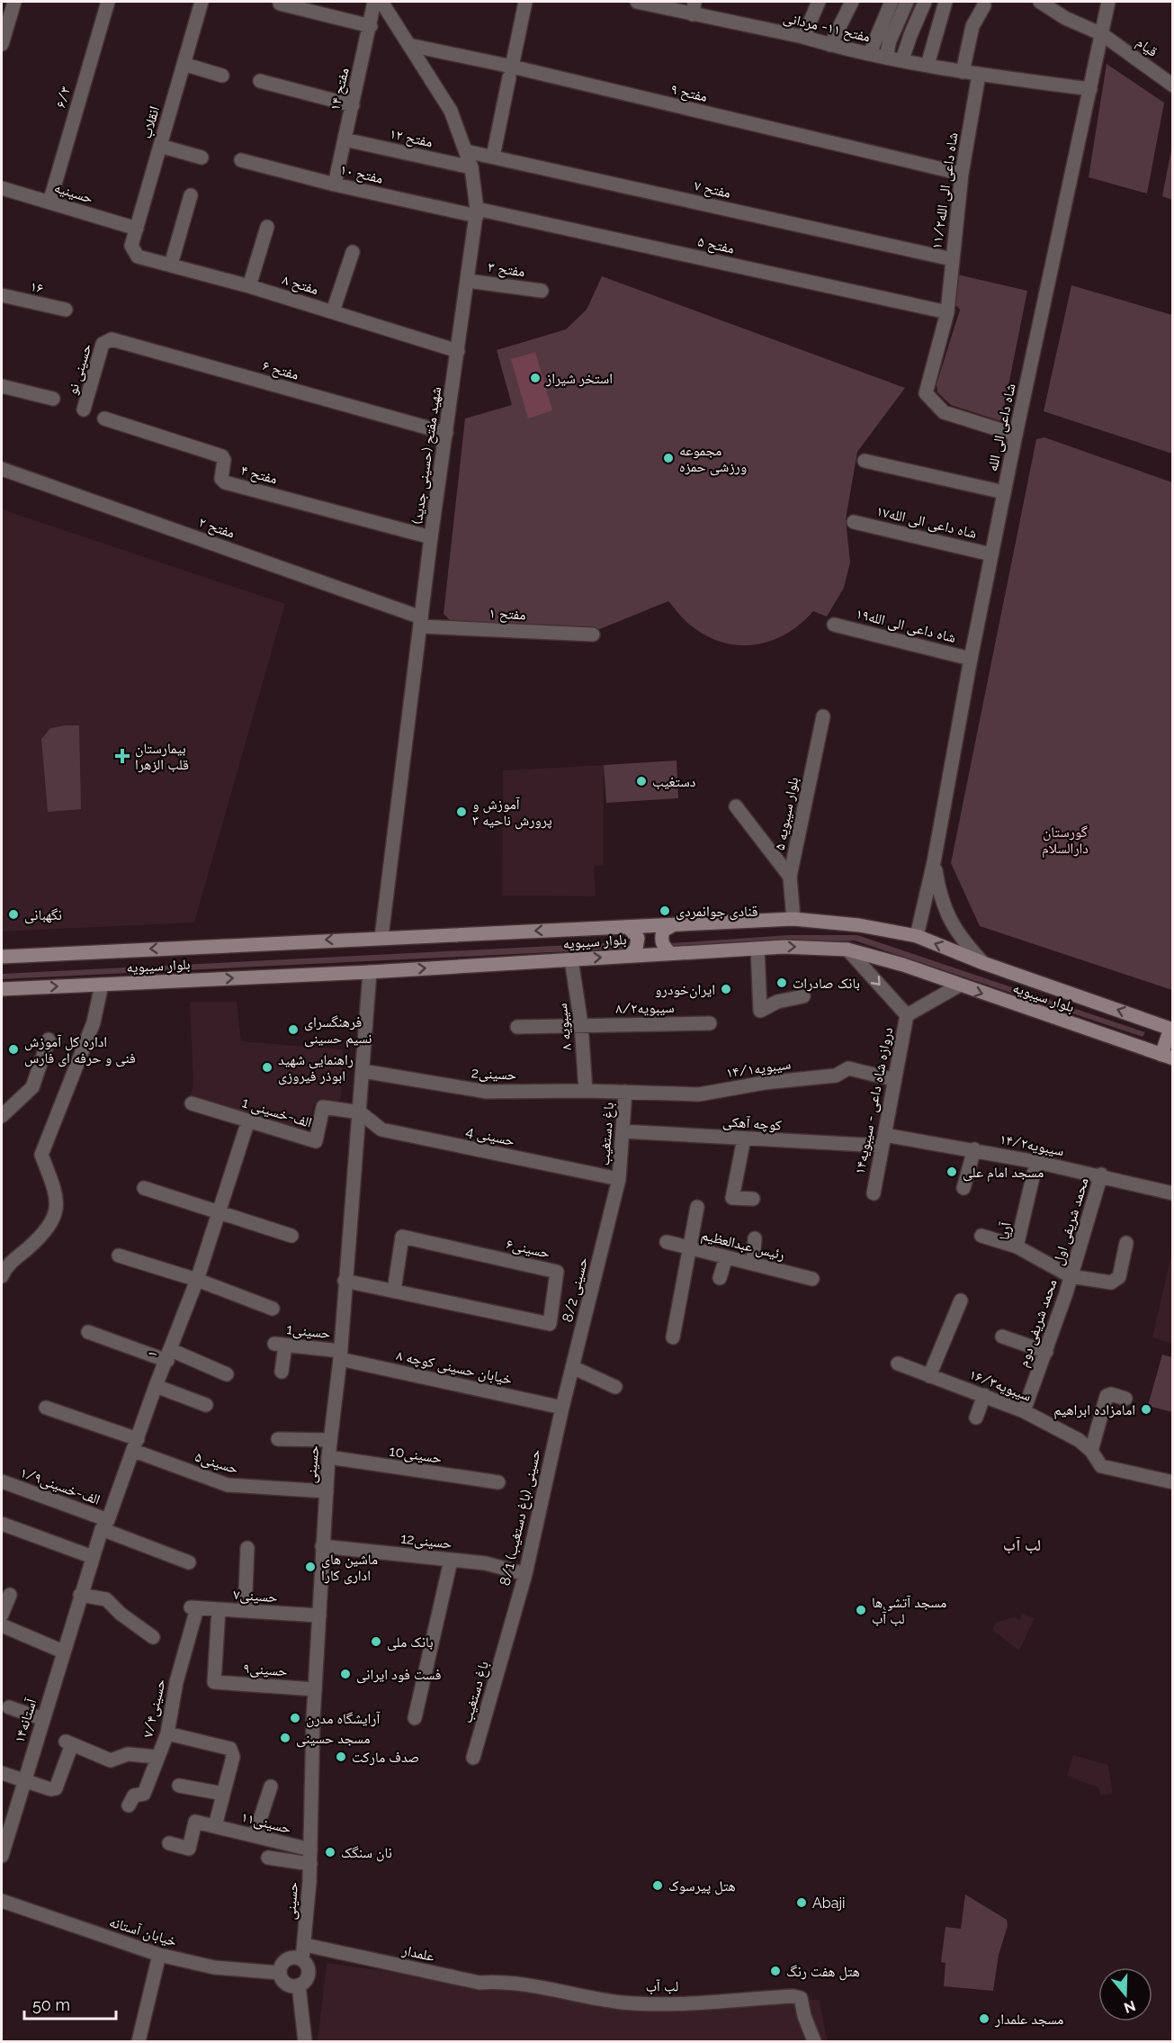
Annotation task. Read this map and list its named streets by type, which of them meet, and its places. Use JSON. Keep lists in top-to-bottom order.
{
  "streets": {
    "main road": ["بلوار سیبویه"],
    "street": [
      "مفتح ۱۱- مردانی",
      "قیام",
      "مفتح ۱۴",
      "مفتح ۹",
      "۶/۳",
      "انقلاب",
      "مفتح ۱۲",
      "مفتح ۱۰",
      "مفتح ۷",
      "۱۱/۲شاه داعی الی الله",
      "حسینیه",
      "مفتح ۵",
      "مفتح ۳",
      "مفتح ۸",
      "۱۶",
      "حسینی نو",
      "مفتح ۶",
      "شاه داعی الی الله",
      "شهید مفتح (حسینی جدید)",
      "مفتح ۴",
      "شاه داعی الی الله۱۷",
      "مفتح ۲",
      "مفتح ۱",
      "شاه داعی الی الله۱۹",
      "بلوار سیبویه ۵",
      "سیبویه۸/۲",
      "سیبویه ۸",
      "سیبویه۱۴/۱",
      "حسینی2",
      "دروازه شاه داعی - سیبویه۱۴",
      "1 الف-خسینی",
      "کوچه آهکی",
      "باغ دستغیب",
      "حسینی 4",
      "سیبویه۱۴/۲",
      "محمد شریفی اول",
      "آریا",
      "رئیس عبدالعظیم",
      "حسینی۶",
      "8/2 حسینی",
      "محمد شریفی دوم",
      "حسینی1",
      "۱",
      "خیابان حسینی کوچه ۸",
      "سیبویه۱۶/۳",
      "حسینی10",
      "حسینی۵",
      "حسینی",
      "الف-خسینی۱/۹",
      "8/1 حسینی (باغ دستغیب)",
      "حسینی12",
      "حسینی۷",
      "حسینی۹",
      "حسینی۷/۴",
      "آستانه۱۴",
      "حسینی۱۱",
      "خیابان آستانه",
      "علمدار",
      "لب آب"
    ]
  },
  "crossings": [
    ["مفتح ۱۱- مردانی", "۱۱/۲شاه داعی الی الله"],
    ["مفتح ۱۱- مردانی", "شاه داعی الی الله"],
    ["قیام", "شاه داعی الی الله"],
    ["مفتح ۱۴", "مفتح ۱۲"],
    ["مفتح ۱۴", "مفتح ۱۰"],
    ["مفتح ۹", "۱۱/۲شاه داعی الی الله"],
    ["مفتح ۹", "شهید مفتح (حسینی جدید)"],
    ["۶/۳", "حسینیه"],
    ["انقلاب", "حسینیه"],
    ["انقلاب", "مفتح ۸"],
    ["مفتح ۱۲", "شهید مفتح (حسینی جدید)"],
    ["مفتح ۱۰", "مفتح ۵"],
    ["مفتح ۱۰", "شهید مفتح (حسینی جدید)"],
    ["مفتح ۷", "۱۱/۲شاه داعی الی الله"],
    ["مفتح ۷", "شهید مفتح (حسینی جدید)"],
    ["۱۱/۲شاه داعی الی الله", "مفتح ۵"],
    ["۱۱/۲شاه داعی الی الله", "شاه داعی الی الله"],
    ["مفتح ۵", "شهید مفتح (حسینی جدید)"],
    ["مفتح ۳", "شهید مفتح (حسینی جدید)"],
    ["مفتح ۸", "شهید مفتح (حسینی جدید)"],
    ["حسینی نو", "مفتح ۶"],
    ["مفتح ۶", "شهید مفتح (حسینی جدید)"],
    ["شاه داعی الی الله", "شاه داعی الی الله۱۷"],
    ["شاه داعی الی الله", "شاه داعی الی الله۱۹"],
    ["شاه داعی الی الله", "بلوار سیبویه"],
    ["شهید مفتح (حسینی جدید)", "مفتح ۴"],
    ["شهید مفتح (حسینی جدید)", "مفتح ۲"],
    ["شهید مفتح (حسینی جدید)", "مفتح ۱"],
    ["شهید مفتح (حسینی جدید)", "بلوار سیبویه"],
    ["مفتح ۲", "مفتح ۱"],
    ["بلوار سیبویه ۵", "بلوار سیبویه"],
    ["بلوار سیبویه", "سیبویه ۸"],
    ["بلوار سیبویه", "حسینی"],
    ["سیبویه۸/۲", "سیبویه ۸"],
    ["سیبویه ۸", "حسینی2"],
    ["سیبویه۱۴/۱", "حسینی2"],
    ["سیبویه۱۴/۱", "دروازه شاه داعی - سیبویه۱۴"],
    ["سیبویه۱۴/۱", "باغ دستغیب"],
    ["حسینی2", "باغ دستغیب"],
    ["حسینی2", "حسینی"],
    ["دروازه شاه داعی - سیبویه۱۴", "کوچه آهکی"],
    ["دروازه شاه داعی - سیبویه۱۴", "سیبویه۱۴/۲"],
    ["1 الف-خسینی", "حسینی 4"],
    ["1 الف-خسینی", "۱"],
    ["1 الف-خسینی", "حسینی"],
    ["کوچه آهکی", "باغ دستغیب"],
    ["کوچه آهکی", "سیبویه۱۴/۲"],
    ["باغ دستغیب", "حسینی 4"],
    ["باغ دستغیب", "8/2 حسینی"],
    ["باغ دستغیب", "8/1 حسینی (باغ دستغیب)"],
    ["حسینی 4", "8/2 حسینی"],
    ["حسینی 4", "حسینی"],
    ["سیبویه۱۴/۲", "محمد شریفی اول"],
    ["سیبویه۱۴/۲", "آریا"],
    ["محمد شریفی اول", "آریا"],
    ["محمد شریفی اول", "محمد شریفی دوم"],
    ["آریا", "محمد شریفی دوم"],
    ["حسینی۶", "حسینی"],
    ["8/2 حسینی", "خیابان حسینی کوچه ۸"],
    ["8/2 حسینی", "8/1 حسینی (باغ دستغیب)"],
    ["محمد شریفی دوم", "سیبویه۱۶/۳"],
    ["حسینی1", "خیابان حسینی کوچه ۸"],
    ["حسینی1", "حسینی"],
    ["۱", "حسینی۵"],
    ["۱", "الف-خسینی۱/۹"],
    ["۱", "آستانه۱۴"],
    ["خیابان حسینی کوچه ۸", "حسینی"],
    ["خیابان حسینی کوچه ۸", "8/1 حسینی (باغ دستغیب)"],
    ["حسینی10", "حسینی"],
    ["حسینی۵", "حسینی"],
    ["حسینی", "حسینی12"],
    ["حسینی", "حسینی۷"],
    ["حسینی", "حسینی۹"],
    ["حسینی", "حسینی۱۱"],
    ["حسینی", "خیابان آستانه"],
    ["حسینی", "علمدار"],
    ["8/1 حسینی (باغ دستغیب)", "حسینی12"],
    ["حسینی۷", "حسینی۹"],
    ["حسینی۷", "حسینی۷/۴"],
    ["علمدار", "لب آب"]
  ],
  "districts": ["لب آب"],
  "parks": ["گورستان دارالسلام"],
  "places": {
    "other": [
      "استخر شیراز",
      "مجموعه ورزشی حمزه",
      "دستغیب",
      "آموزش و پرورش ناحیه ۳",
      "قنادی جوانمردی",
      "نگهبانی",
      "بانک صادرات",
      "ایران‌خودرو",
      "فرهنگسرای نسیم حسینی",
      "اداره کل آموزش فنی و حرفه ای فارس",
      "راهنمایی شهید ابوذر فیروزی",
      "مسجد امام علی",
      "امامزاده ابراهیم",
      "ماشین های اداری کارا",
      "مسجد آتشی‌ها لب آب",
      "بانک ملی",
      "فست فود ایرانی",
      "آرایشگاه مدرن",
      "مسجد حسینی",
      "صدف مارکت",
      "نان سنگک",
      "هتل پیرسوک",
      "Abaji",
      "هتل هفت رنگ",
      "مسجد علمدار"
    ],
    "health": ["بیمارستان قلب الزهرا"]
  },
  "scale_bar": "50 m",
  "north": "bottom"
}
